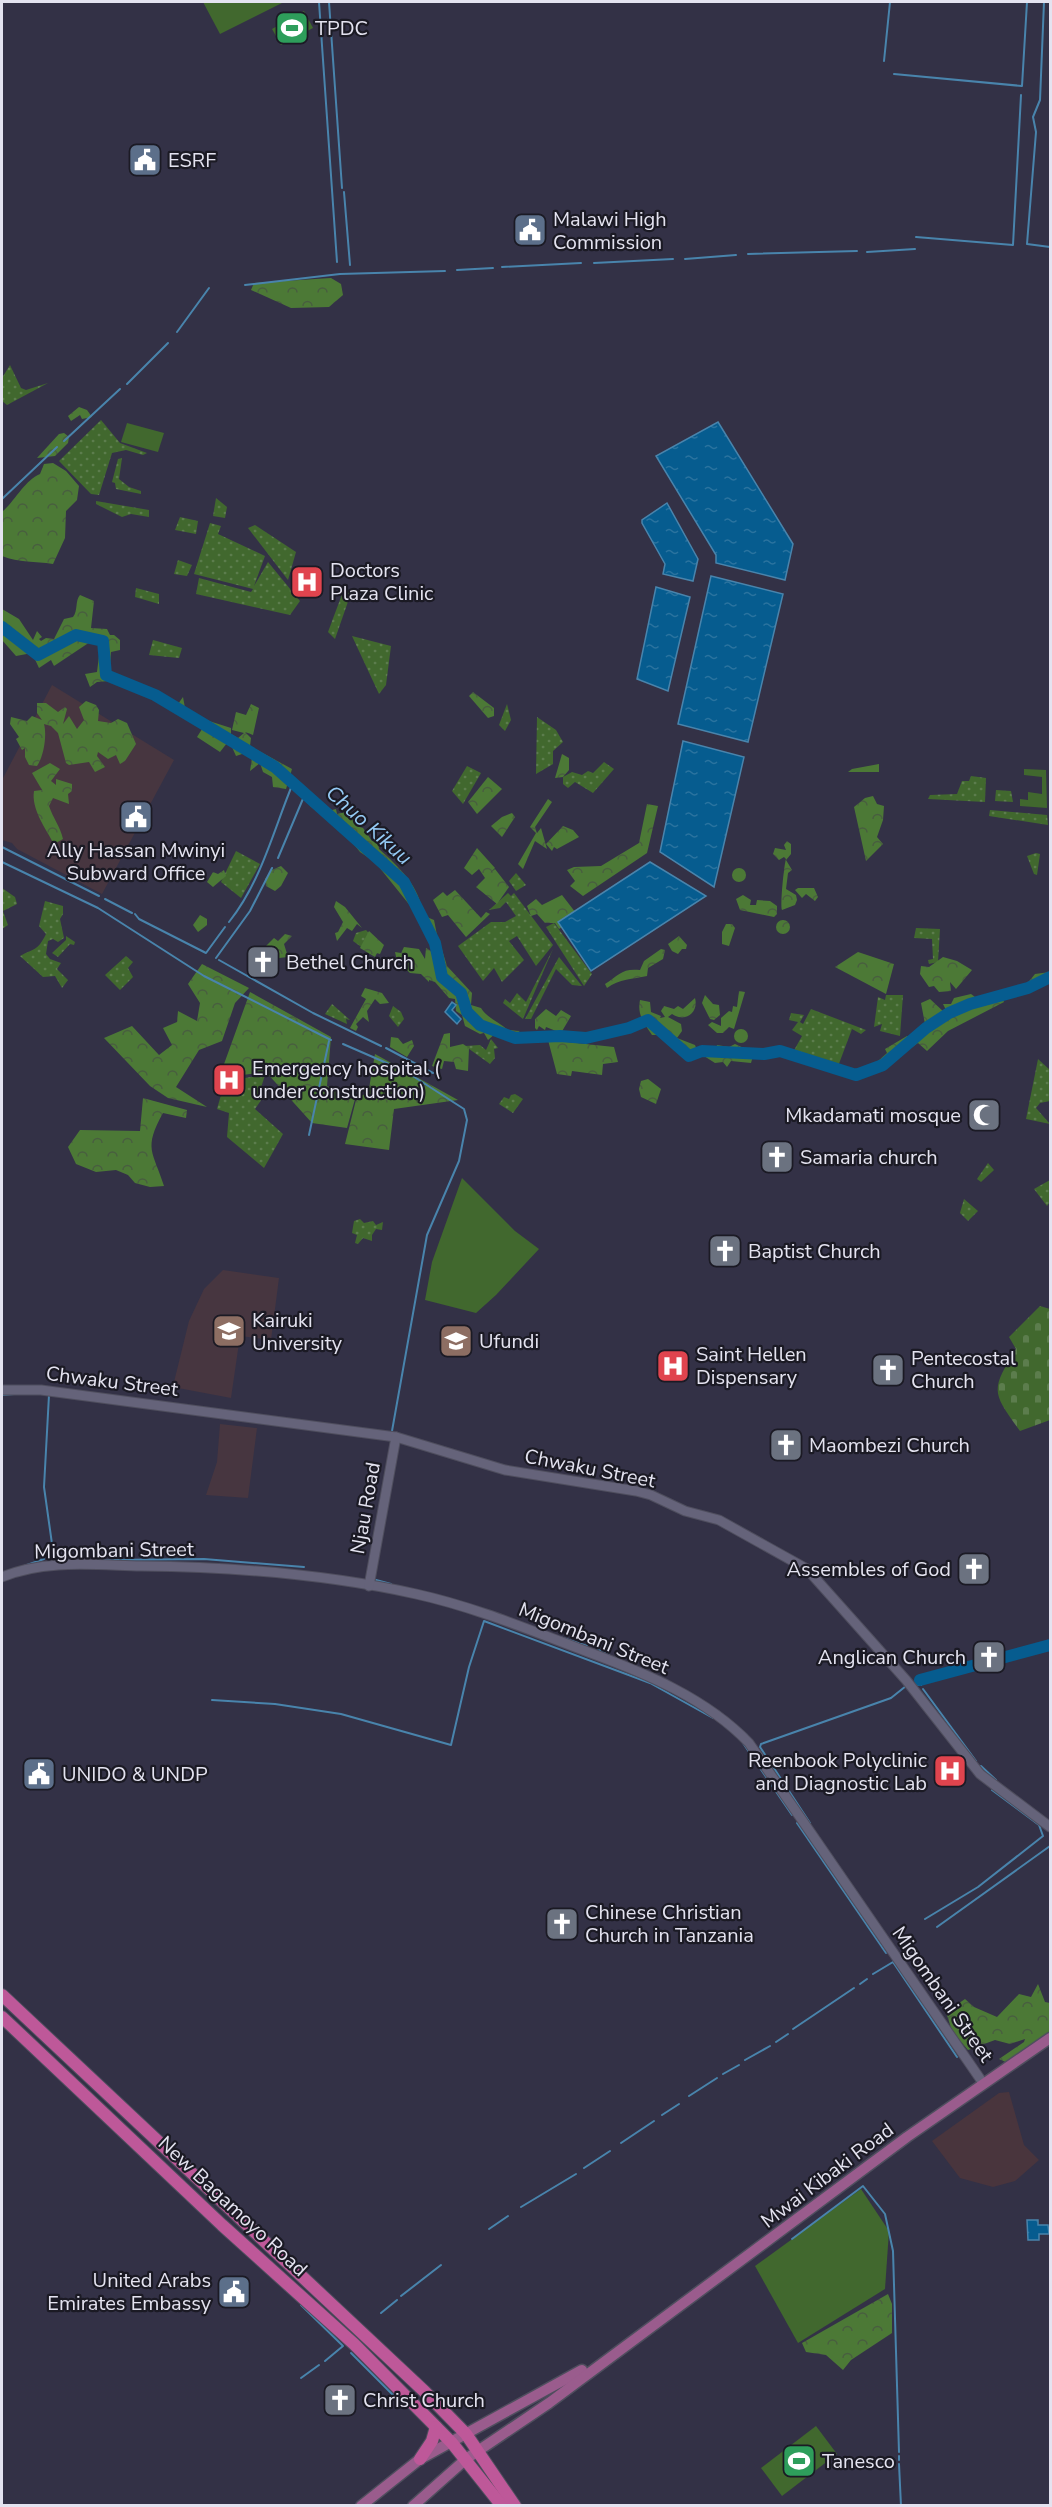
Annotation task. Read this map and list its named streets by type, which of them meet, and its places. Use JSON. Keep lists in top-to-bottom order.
{
  "streets": {
    "highway": ["New Bagamoyo Road"],
    "main road": [
      "Chwaku Street",
      "Njau Road",
      "Migombani Street",
      "Mwai Kibaki Road"
    ]
  },
  "crossings": [
    ["Chwaku Street", "Njau Road"],
    ["Njau Road", "Migombani Street"],
    ["Migombani Street", "Mwai Kibaki Road"],
    ["Mwai Kibaki Road", "New Bagamoyo Road"]
  ],
  "water": ["Chuo Kikuu"],
  "places": {
    "sports": ["TPDC", "Tanesco"],
    "public building": [
      "ESRF",
      "Malawi High Commission",
      "Ally Hassan Mwinyi Subward Office",
      "UNIDO & UNDP",
      "United Arabs Emirates Embassy"
    ],
    "hospital": [
      "Doctors Plaza Clinic",
      "Emergency hospital ( under construction)",
      "Saint Hellen Dispensary",
      "Reenbook Polyclinic and Diagnostic Lab"
    ],
    "church": [
      "Bethel Church",
      "Samaria church",
      "Baptist Church",
      "Pentecostal Church",
      "Maombezi Church",
      "Assembles of God",
      "Anglican Church",
      "Chinese Christian Church in Tanzania",
      "Christ Church"
    ],
    "mosque": ["Mkadamati mosque"],
    "school or university": ["Kairuki University", "Ufundi"]
  }
}
